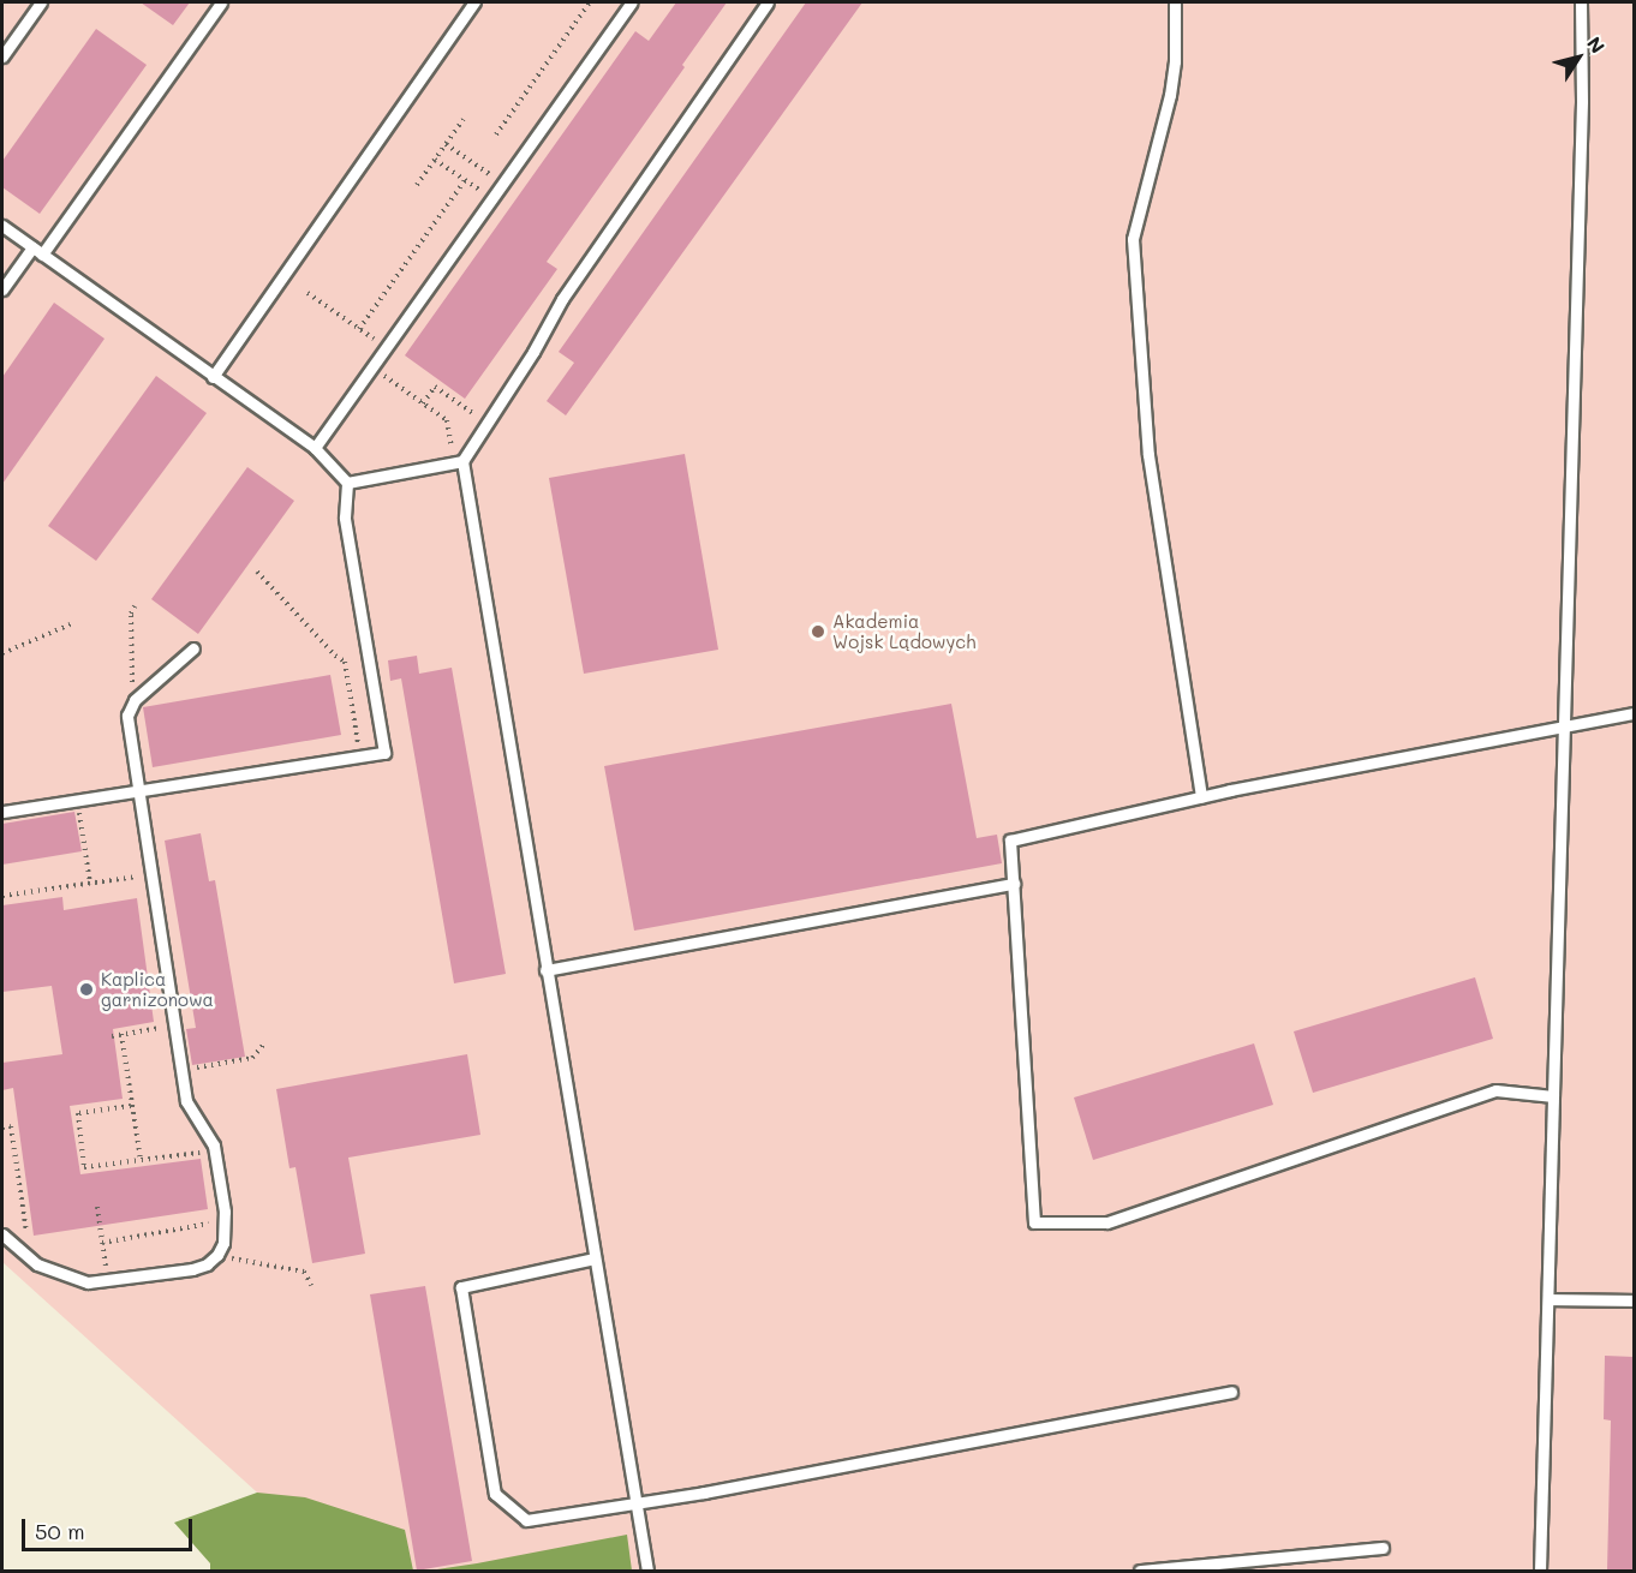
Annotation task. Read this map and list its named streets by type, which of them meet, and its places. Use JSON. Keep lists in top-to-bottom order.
{
  "places": ["Akademia Wojsk Lądowych", "Kaplica garnizonowa"],
  "scale_bar": "50 m",
  "north": "top right"
}
